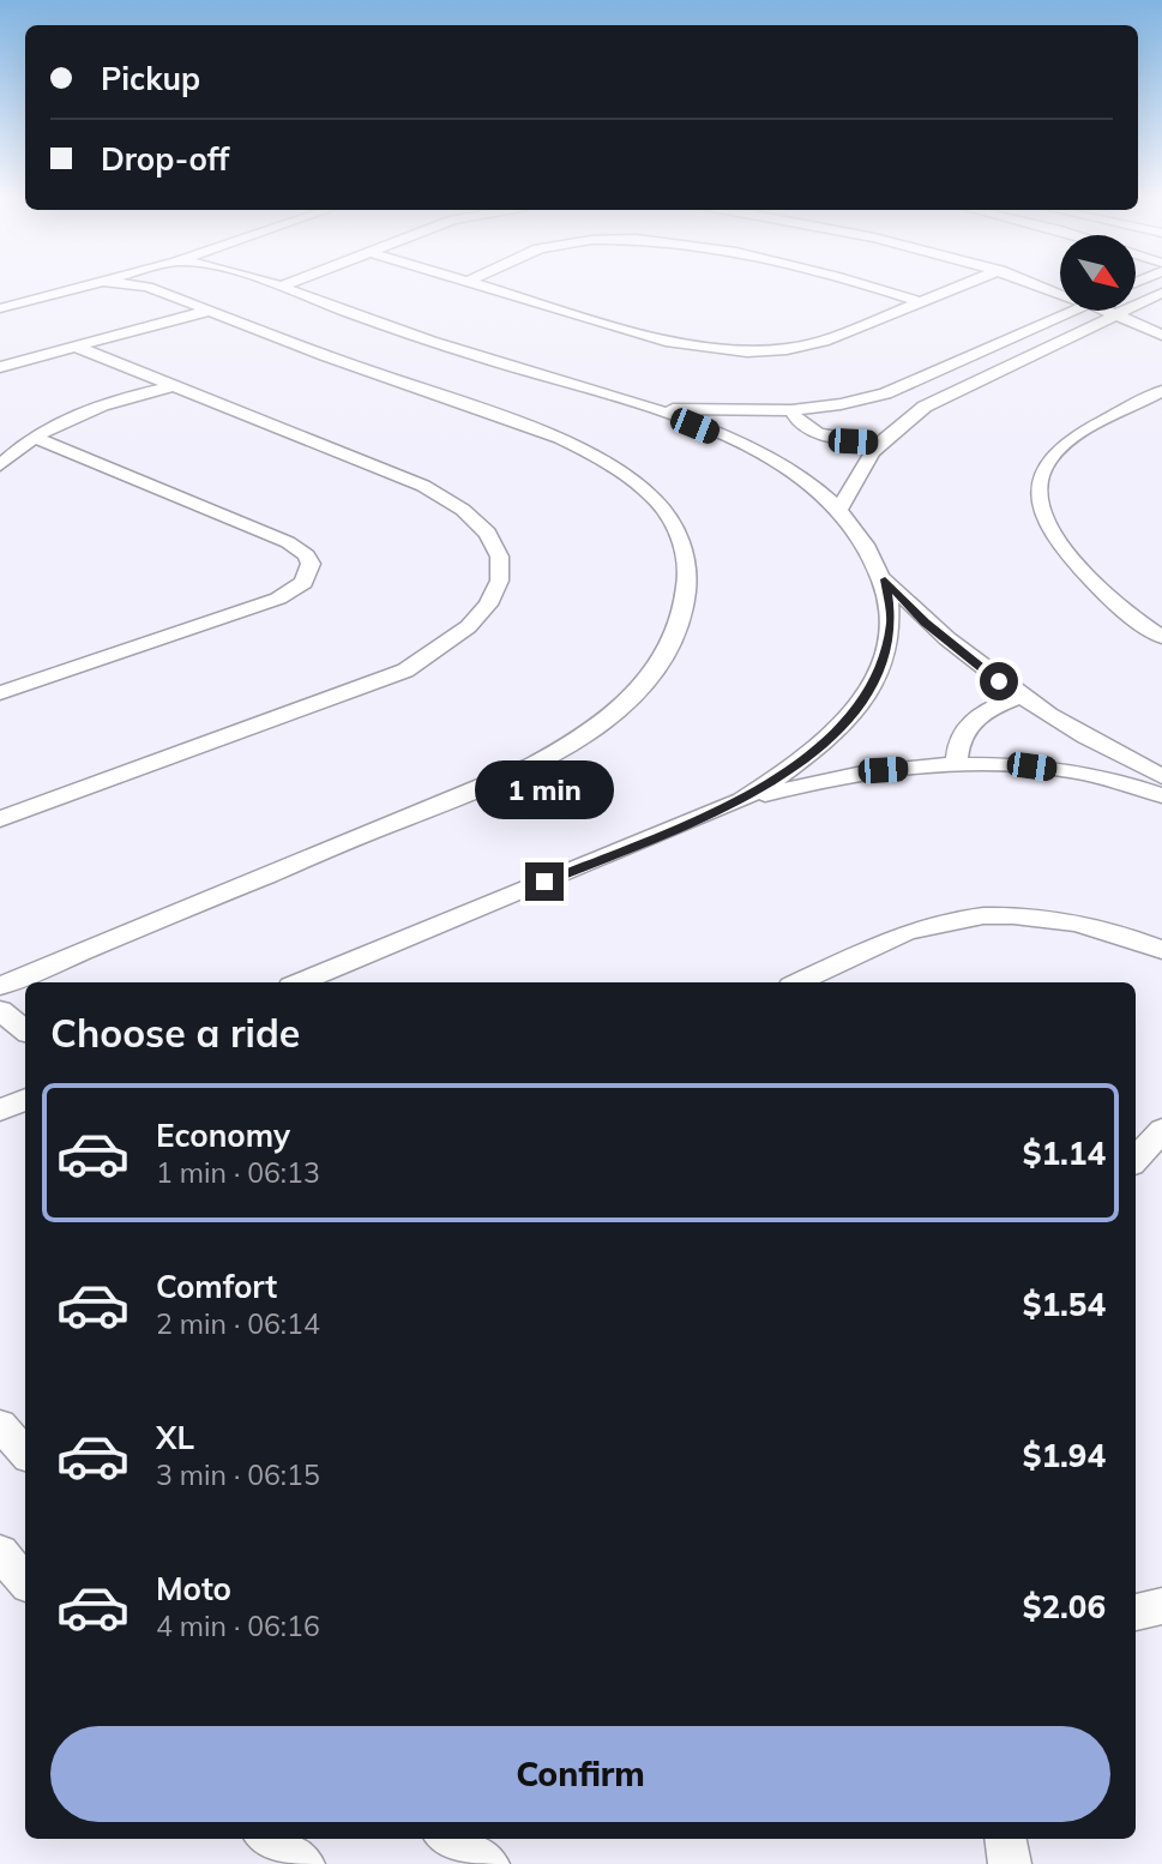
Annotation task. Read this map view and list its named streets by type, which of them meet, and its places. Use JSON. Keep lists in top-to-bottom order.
{
  "north": "bottom right",
  "page": {
    "banner": ["Pickup", "Drop-off"],
    "bubble": "1 min",
    "heading": "Choose a ride",
    "list": [
      {
        "name": "Economy",
        "note": "1 min · 06:13",
        "value": "$1.14"
      },
      {
        "name": "Comfort",
        "note": "2 min · 06:14",
        "value": "$1.54"
      },
      {
        "name": "XL",
        "note": "3 min · 06:15",
        "value": "$1.94"
      },
      {
        "name": "Moto",
        "note": "4 min · 06:16",
        "value": "$2.06"
      }
    ],
    "buttons": "Confirm"
  }
}
